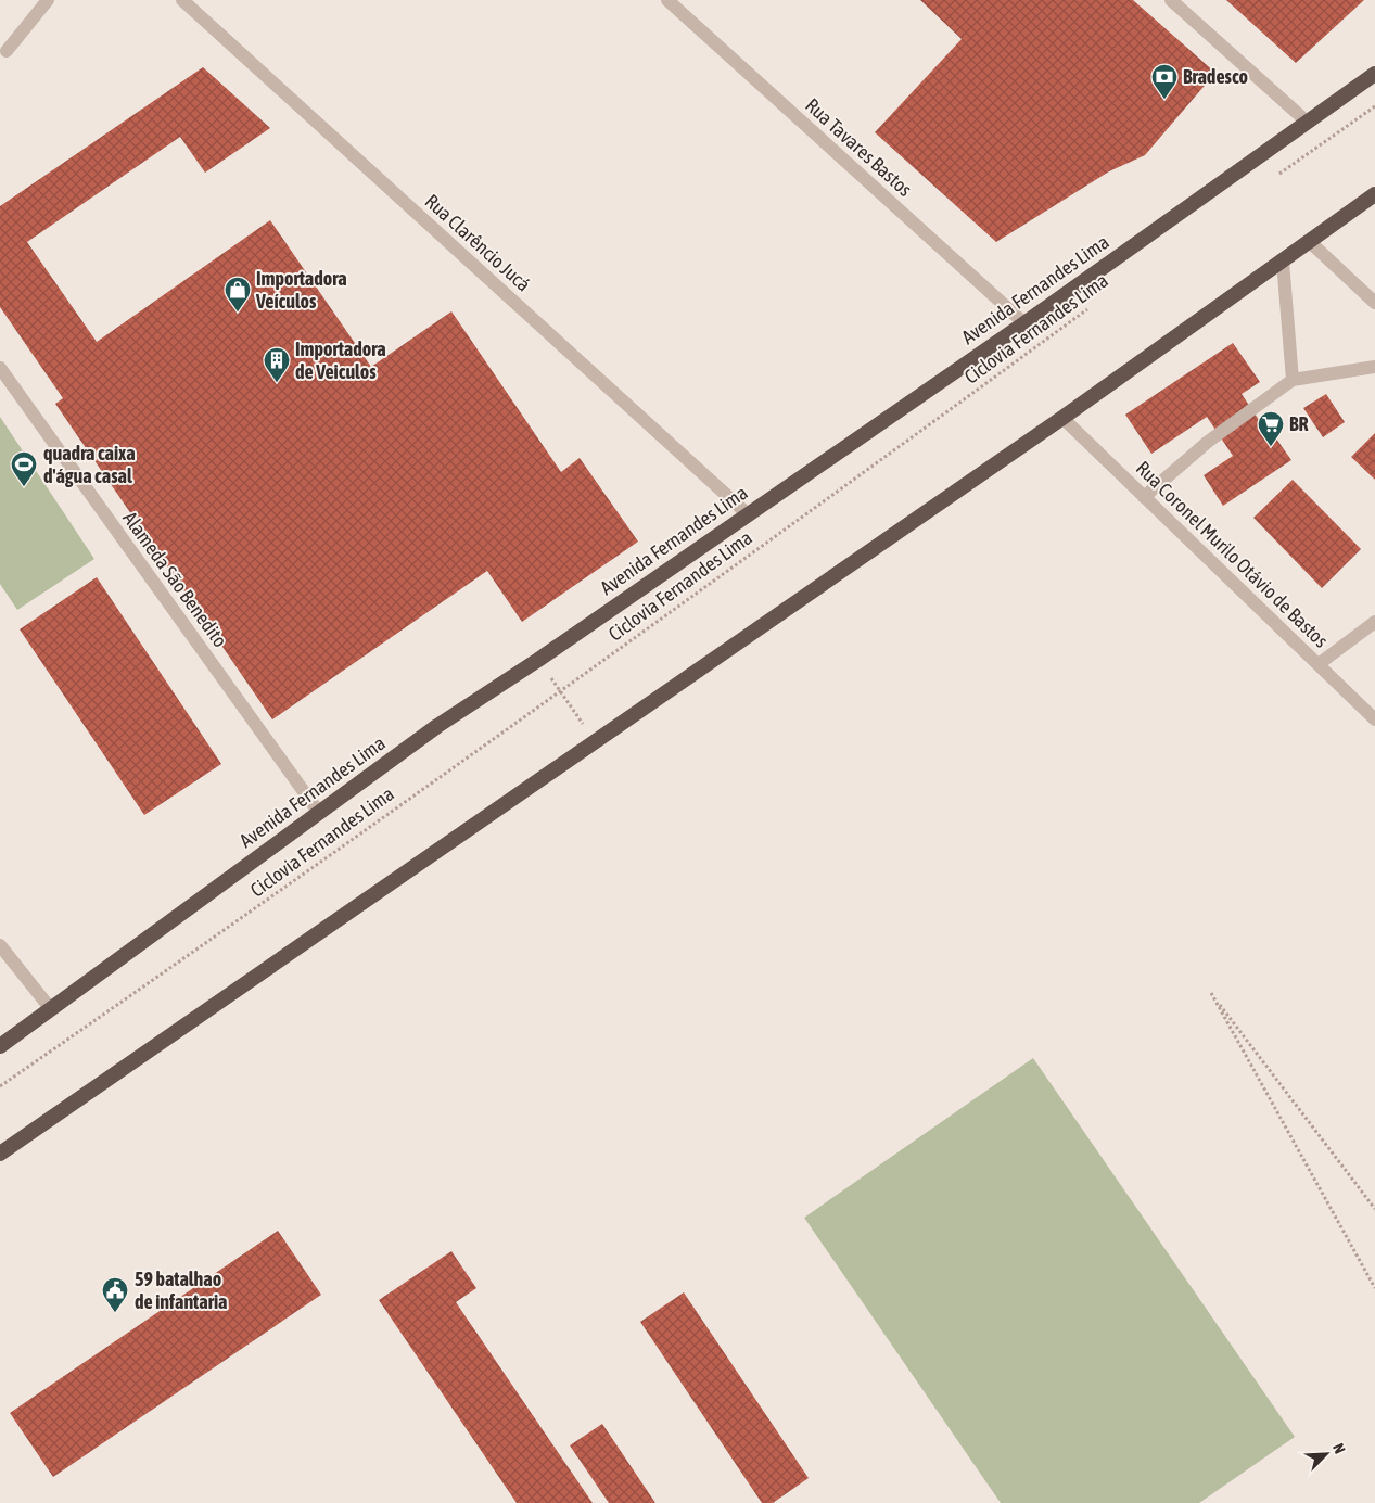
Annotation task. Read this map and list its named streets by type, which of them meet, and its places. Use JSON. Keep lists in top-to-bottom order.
{
  "streets": {
    "highway": ["Avenida Fernandes Lima"],
    "street": [
      "Rua Tavares Bastos",
      "Rua Clarêncio Jucá",
      "Rua Coronel Murilo Otávio de Bastos",
      "Alameda São Benedito"
    ],
    "path": ["Ciclovia Fernandes Lima"]
  },
  "crossings": [
    ["Rua Tavares Bastos", "Avenida Fernandes Lima"],
    ["Rua Clarêncio Jucá", "Avenida Fernandes Lima"],
    ["Avenida Fernandes Lima", "Alameda São Benedito"]
  ],
  "places": {
    "bank": ["Bradesco"],
    "shop": ["Importadora Veículos"],
    "building": ["Importadora de Veiculos"],
    "supermarket": ["BR"],
    "sports": ["quadra caixa d'água casal"],
    "public building": ["59 batalhao de infantaria"]
  },
  "north": "top right"
}
